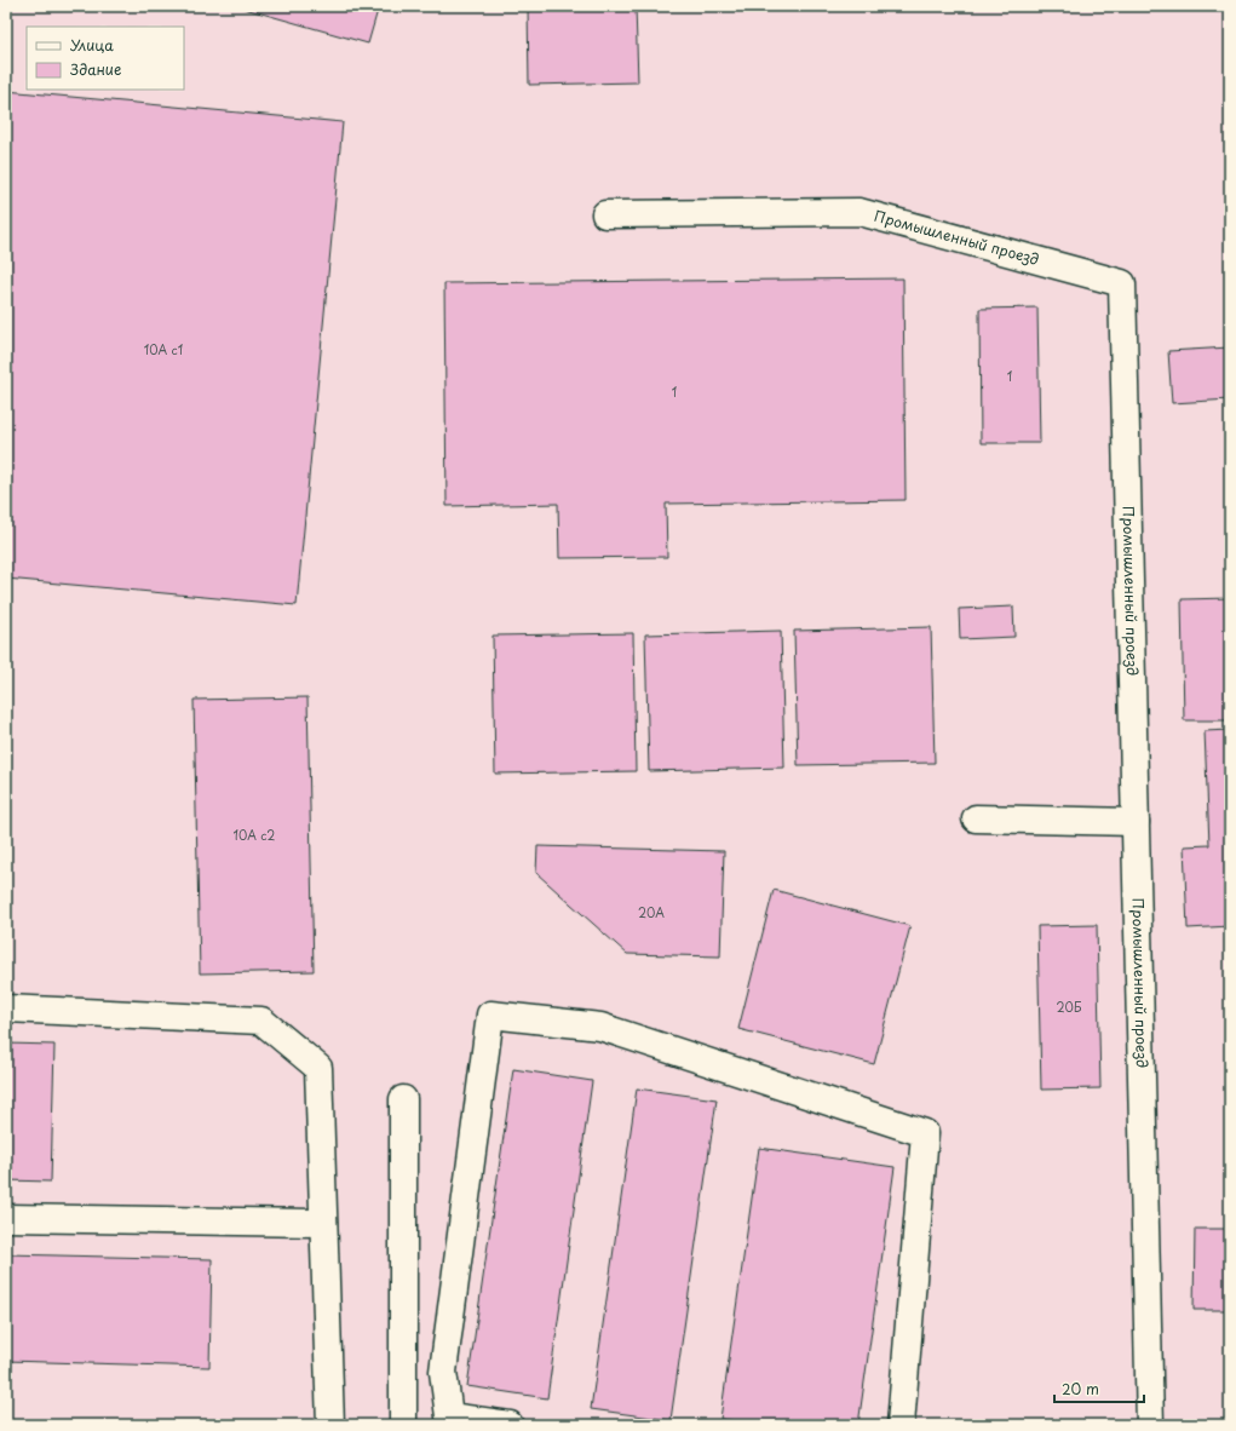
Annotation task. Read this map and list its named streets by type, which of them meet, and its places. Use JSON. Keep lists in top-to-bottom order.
{
  "streets": {
    "street": ["Промышленный проезд"]
  },
  "house_numbers": [
    "10А с1",
    "1",
    "1",
    "10А с2",
    "20А",
    "20Б"
  ],
  "legend": ["Улица", "Здание"],
  "scale_bar": "20 m"
}
